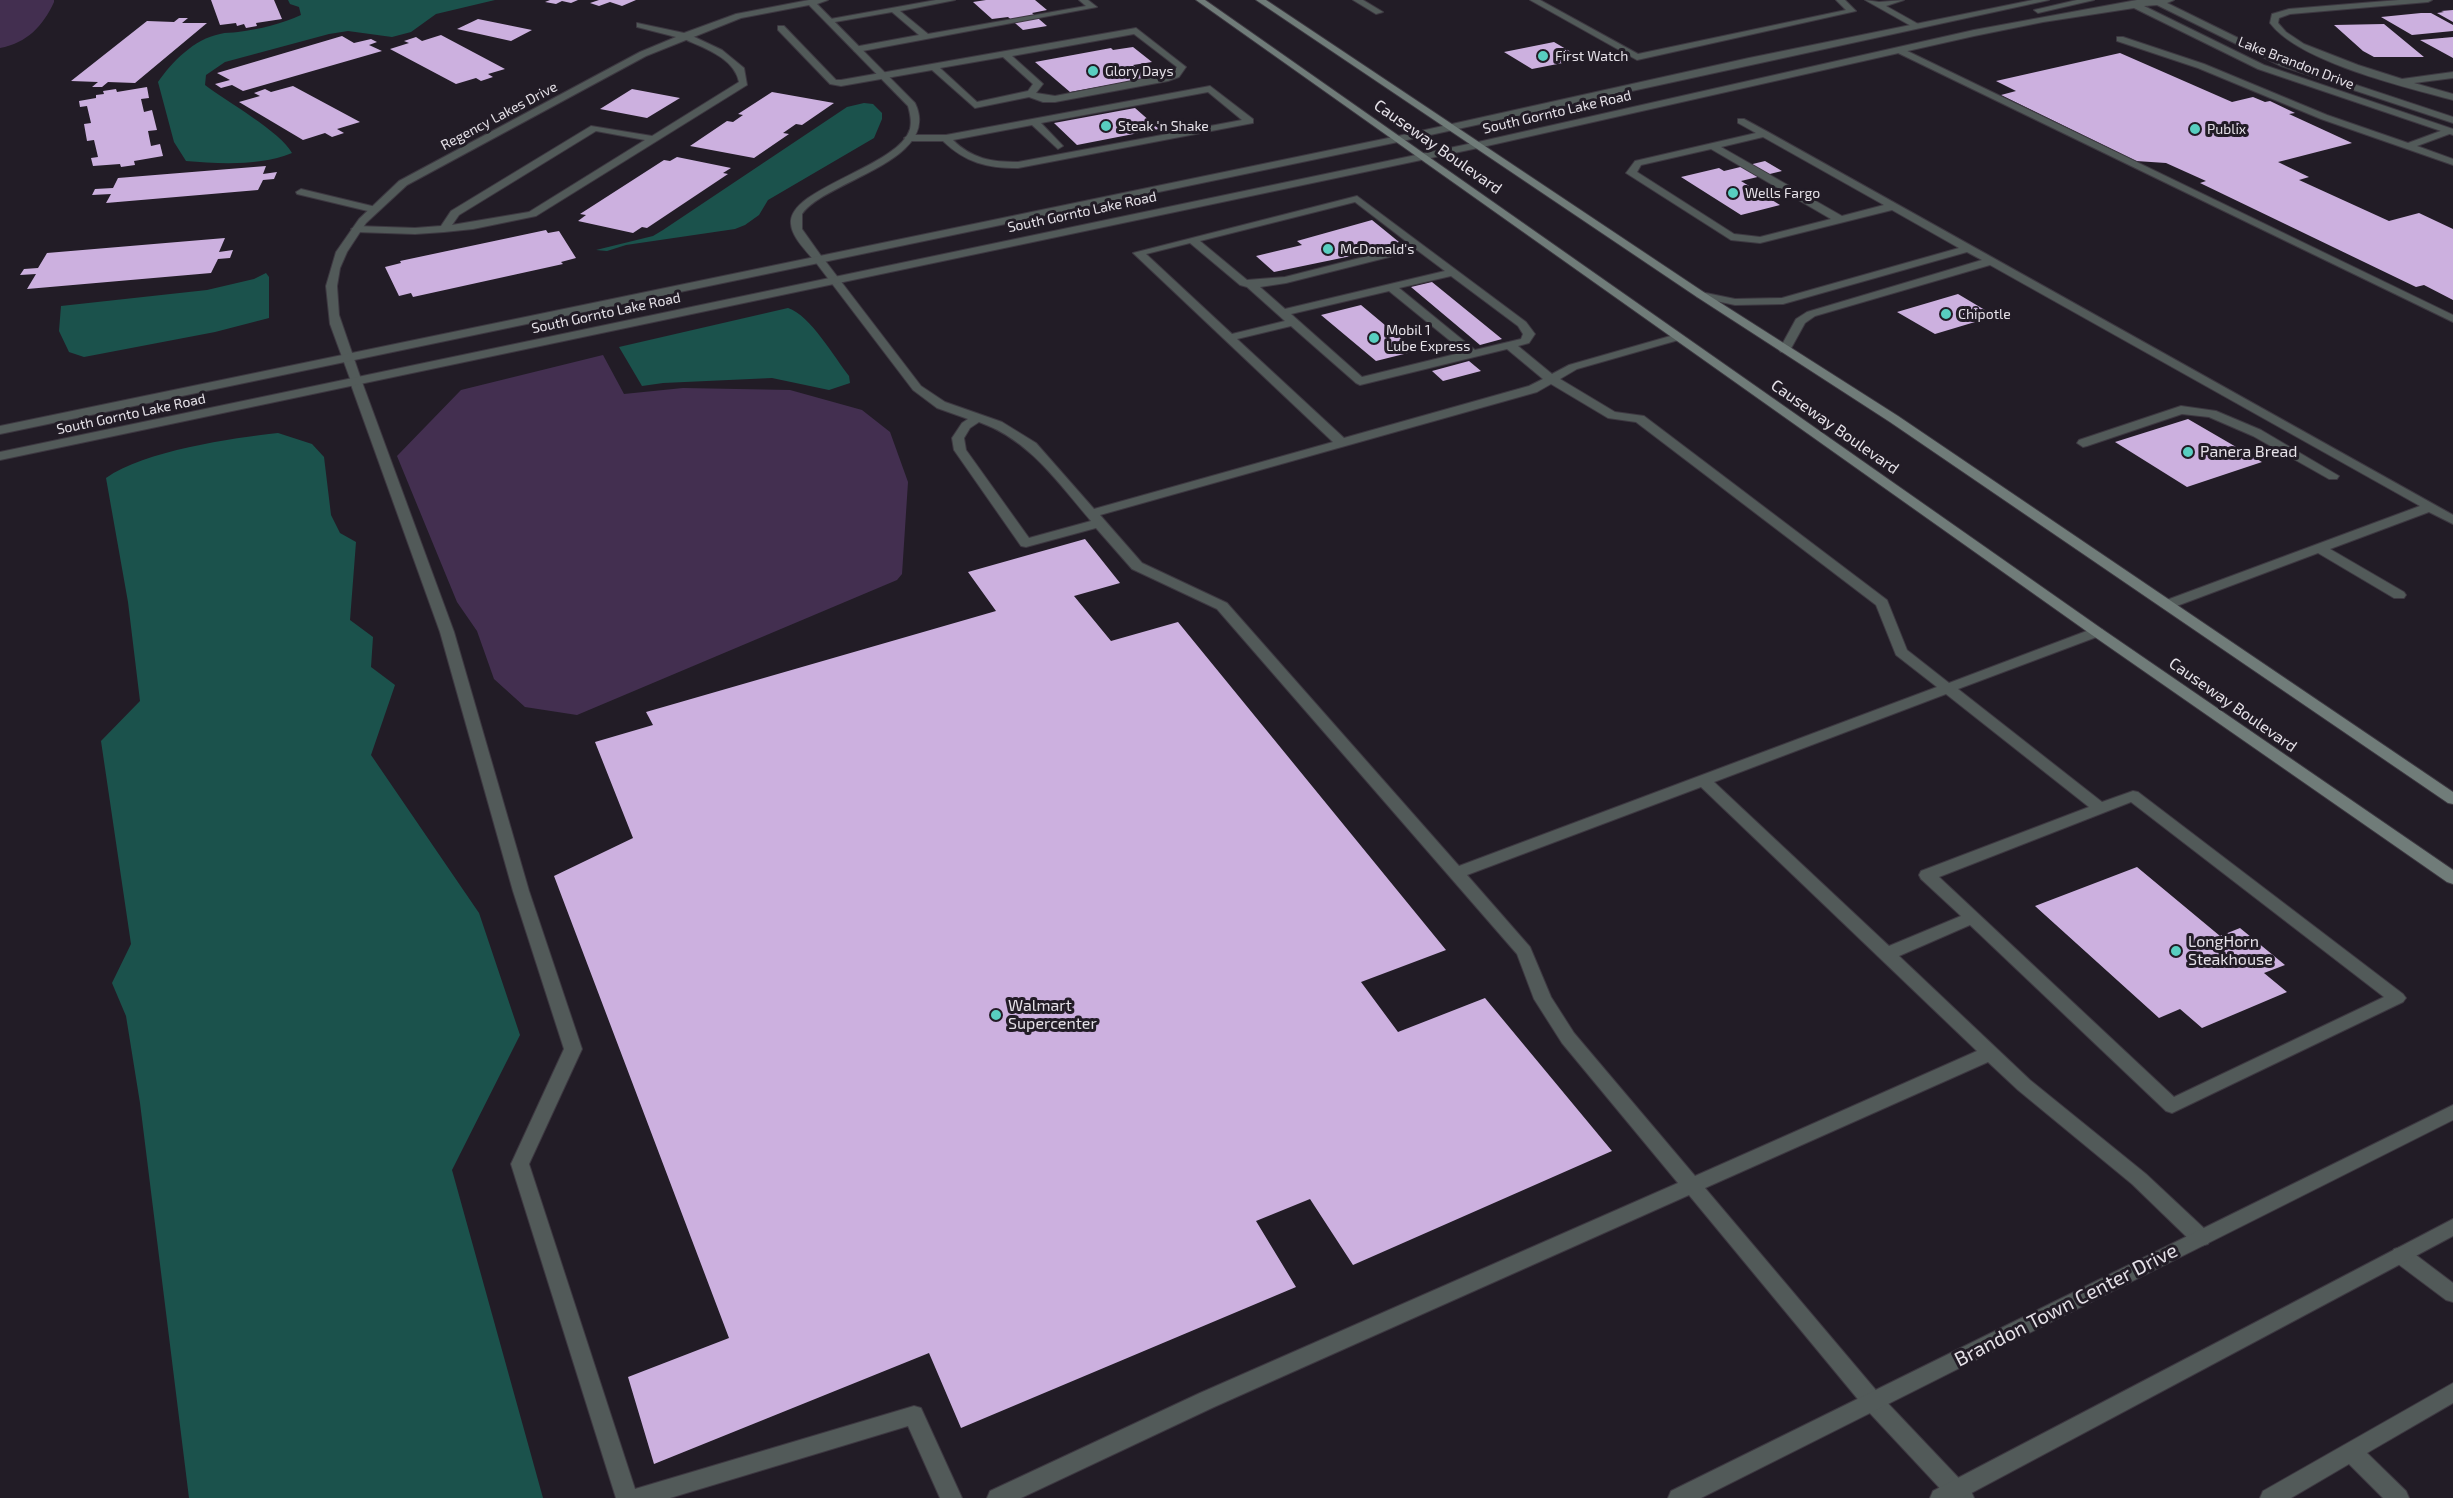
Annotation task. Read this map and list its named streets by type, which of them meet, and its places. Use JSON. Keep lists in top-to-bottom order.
{
  "streets": {
    "main road": ["Causeway Boulevard"],
    "street": [
      "Lake Brandon Drive",
      "South Gornto Lake Road",
      "Regency Lakes Drive",
      "Brandon Town Center Drive"
    ]
  },
  "crossings": [
    ["Lake Brandon Drive", "South Gornto Lake Road"],
    ["South Gornto Lake Road", "Regency Lakes Drive"],
    ["South Gornto Lake Road", "Causeway Boulevard"]
  ],
  "places": [
    "First Watch",
    "Glory Days",
    "Steak 'n Shake",
    "Publix",
    "Wells Fargo",
    "McDonald's",
    "Chipotle",
    "Mobil 1 Lube Express",
    "Panera Bread",
    "LongHorn Steakhouse",
    "Walmart Supercenter"
  ]
}
